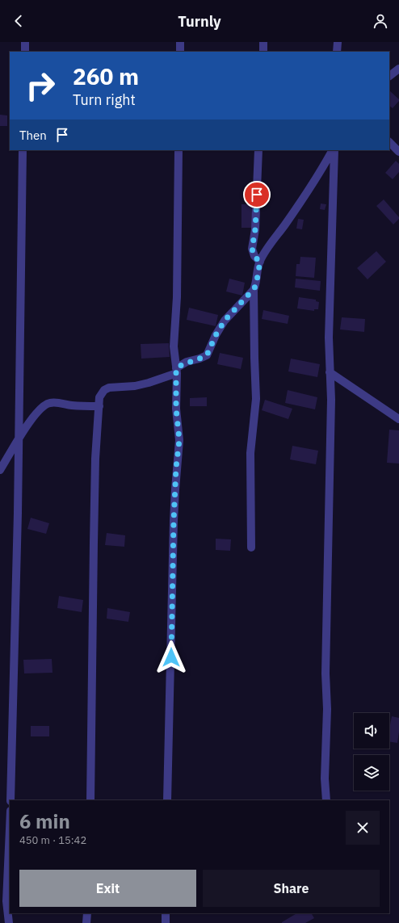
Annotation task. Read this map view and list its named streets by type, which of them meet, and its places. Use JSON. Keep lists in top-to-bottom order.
{
  "page": {
    "header": "Turnly",
    "turn": ["260 m", "Turn right"],
    "then": "Then",
    "heading": ["6 min", "450 m · 15:42"],
    "buttons": ["Exit", "Share"]
  }
}
